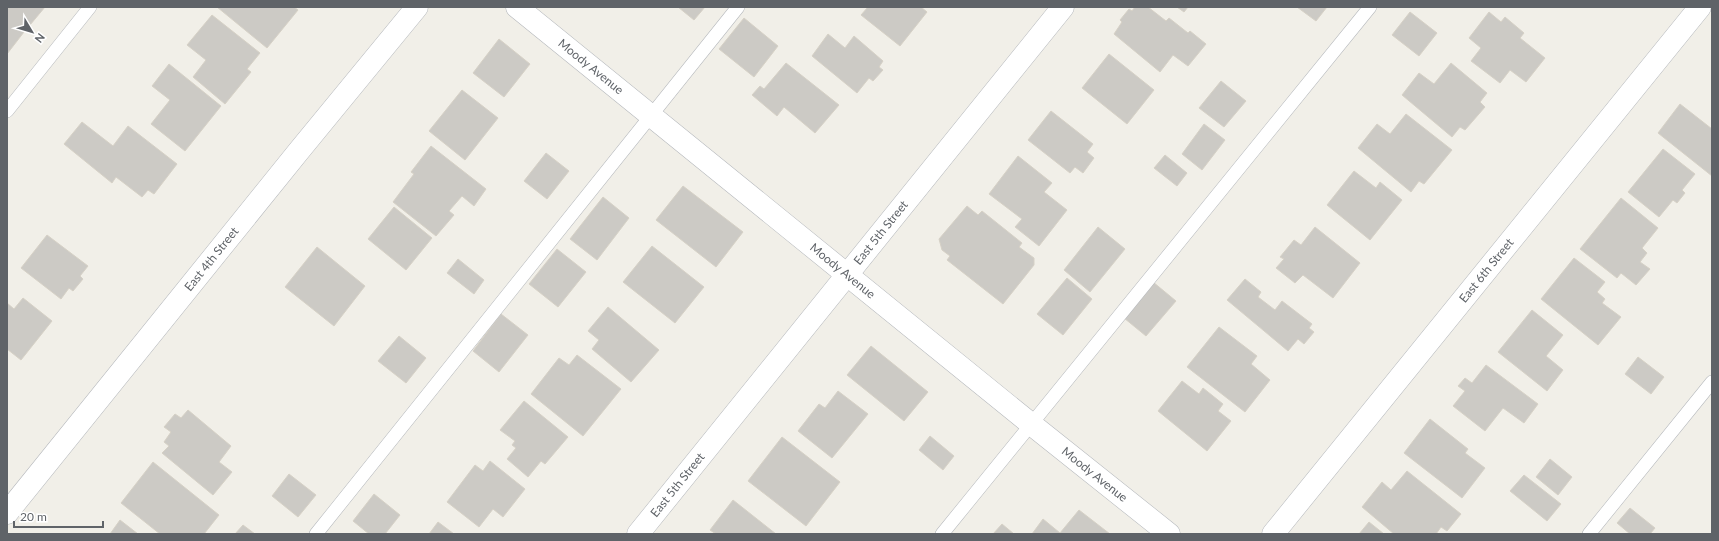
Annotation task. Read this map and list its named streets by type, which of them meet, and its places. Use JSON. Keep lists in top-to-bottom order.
{
  "streets": {
    "street": [
      "Moody Avenue",
      "East 5th Street",
      "East 4th Street",
      "East 6th Street"
    ]
  },
  "crossings": [
    ["Moody Avenue", "East 5th Street"]
  ],
  "scale_bar": "20 m",
  "north": "bottom right"
}
